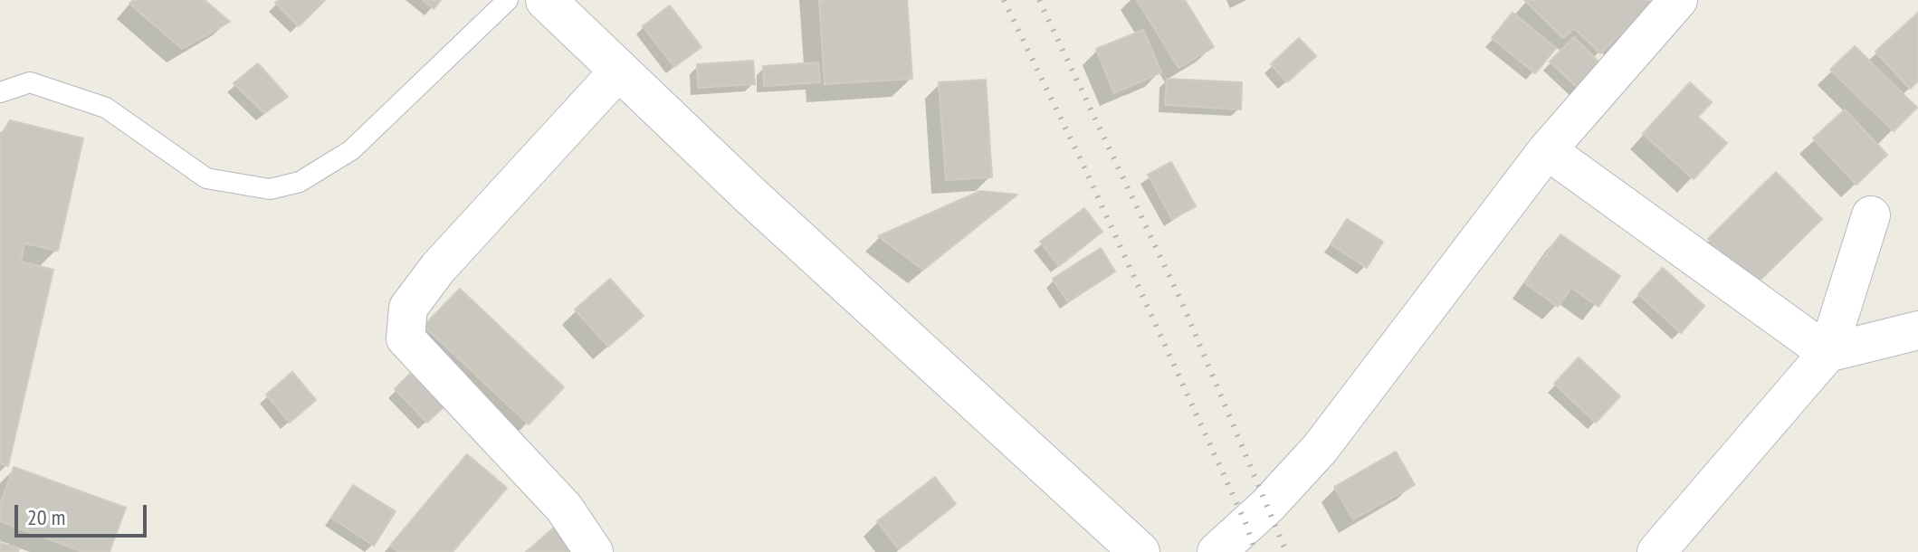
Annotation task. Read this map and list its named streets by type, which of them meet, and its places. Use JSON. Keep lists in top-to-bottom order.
{
  "scale_bar": "20 m"
}
